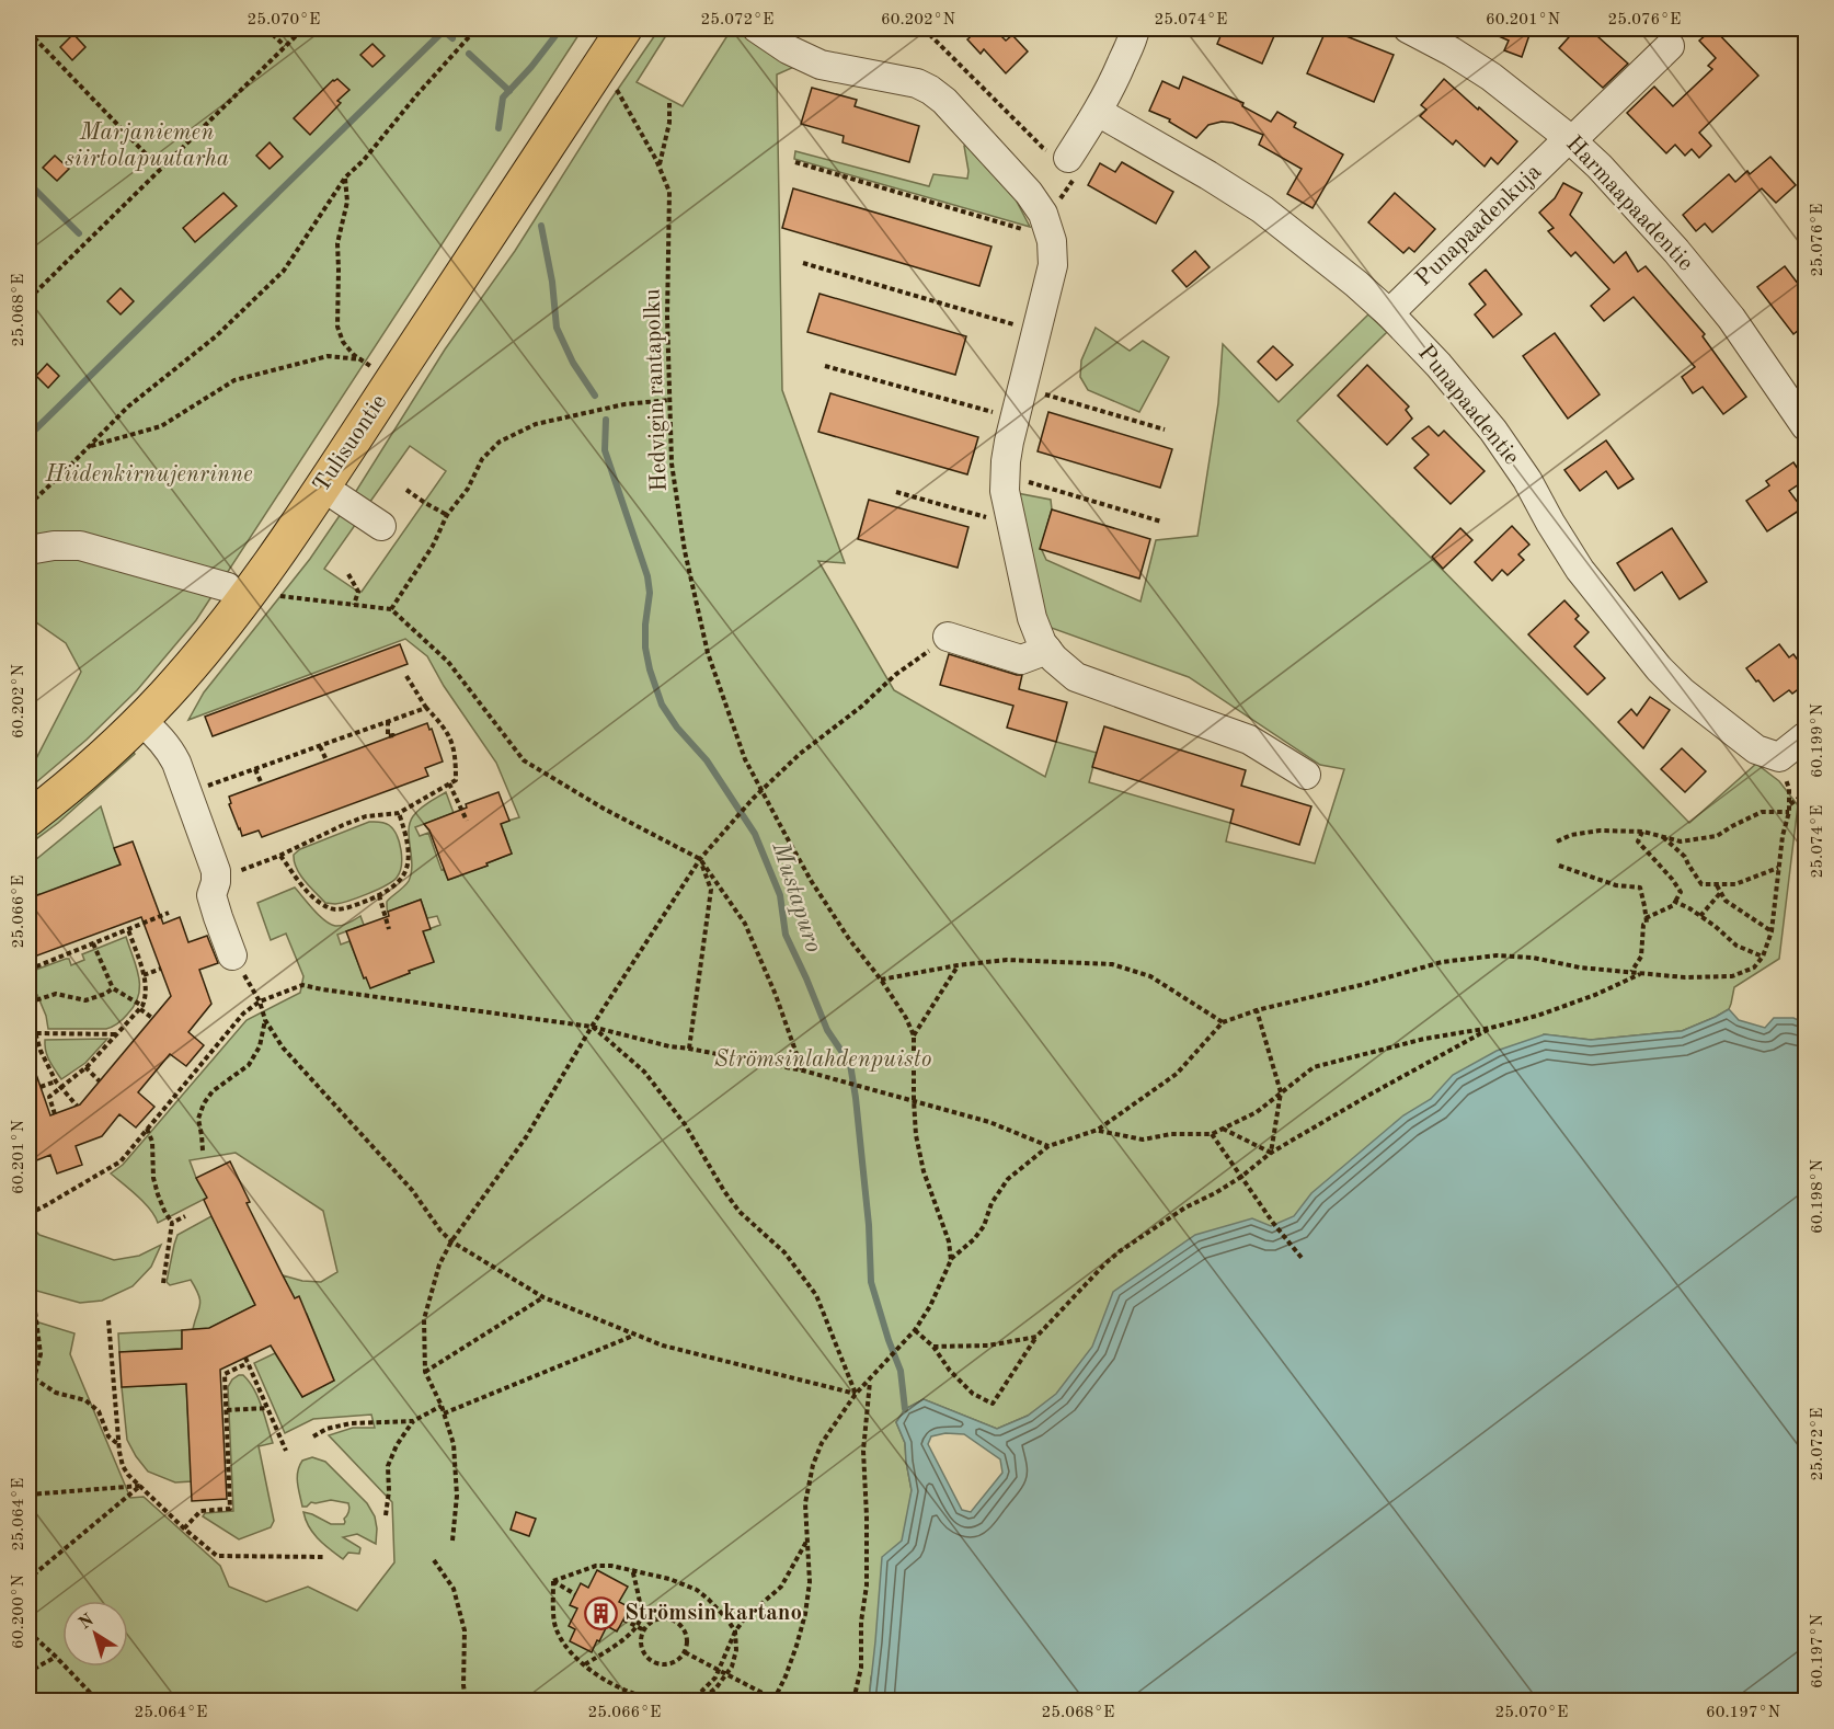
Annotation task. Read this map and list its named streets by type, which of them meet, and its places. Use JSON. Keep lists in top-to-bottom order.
{
  "streets": {
    "main road": ["Tulisuontie"],
    "street": ["Harmaapaadentie", "Punapaadenkuja", "Punapaadentie"],
    "path": ["Hedvigin rantapolku"]
  },
  "crossings": [
    ["Harmaapaadentie", "Punapaadenkuja"],
    ["Punapaadenkuja", "Punapaadentie"]
  ],
  "water": ["Mustapuro"],
  "parks": ["Marjaniemen siirtolapuutarha", "Hiidenkirnujenrinne", "Strömsinlahdenpuisto"],
  "places": {
    "building": ["Strömsin kartano"]
  },
  "north": "top left",
  "coordinates": [
    "25.070°E",
    "25.072°E",
    "60.202°N",
    "25.074°E",
    "60.201°N",
    "25.076°E",
    "25.068°E",
    "60.199°N",
    "25.066°E",
    "60.198°N",
    "25.064°E",
    "60.200°N",
    "60.197°N"
  ]
}
